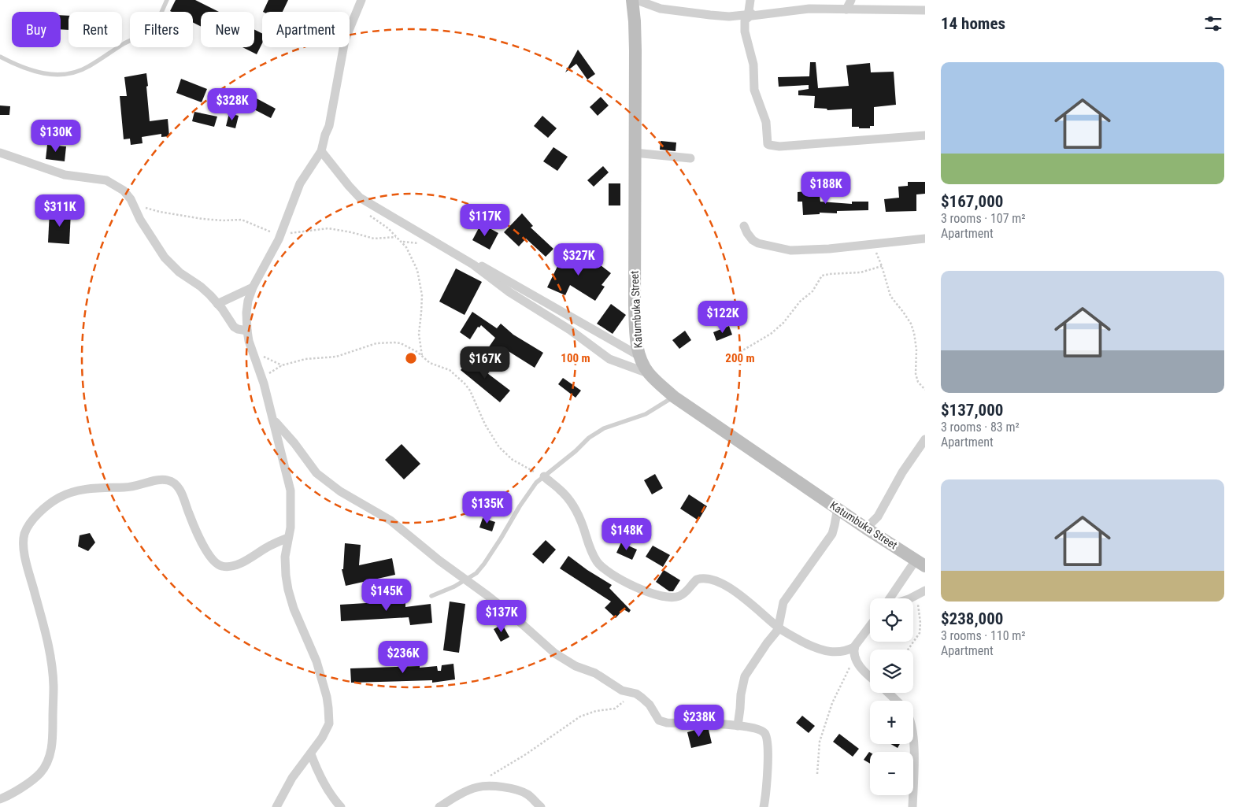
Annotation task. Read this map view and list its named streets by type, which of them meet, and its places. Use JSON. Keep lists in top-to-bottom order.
{
  "streets": {
    "main road": ["Katumbuka Street"]
  },
  "page": {
    "heading": "14 homes",
    "chip": [
      "Buy",
      "Rent",
      "Filters",
      "New",
      "Apartment"
    ],
    "list": [
      {
        "name": "$167,000",
        "note": "3 rooms · 107 m² · Apartment"
      },
      {
        "name": "$137,000",
        "note": "3 rooms · 83 m² · Apartment"
      },
      {
        "name": "$238,000",
        "note": "3 rooms · 110 m² · Apartment"
      }
    ],
    "price": [
      "$328K",
      "$130K",
      "$188K",
      "$311K",
      "$117K",
      "$327K",
      "$122K",
      "$167K",
      "$135K",
      "$148K",
      "$145K",
      "$137K",
      "$236K",
      "$238K"
    ],
    "map_buttons": ["+", "−"]
  },
  "rings": ["100 m", "200 m"]
}
